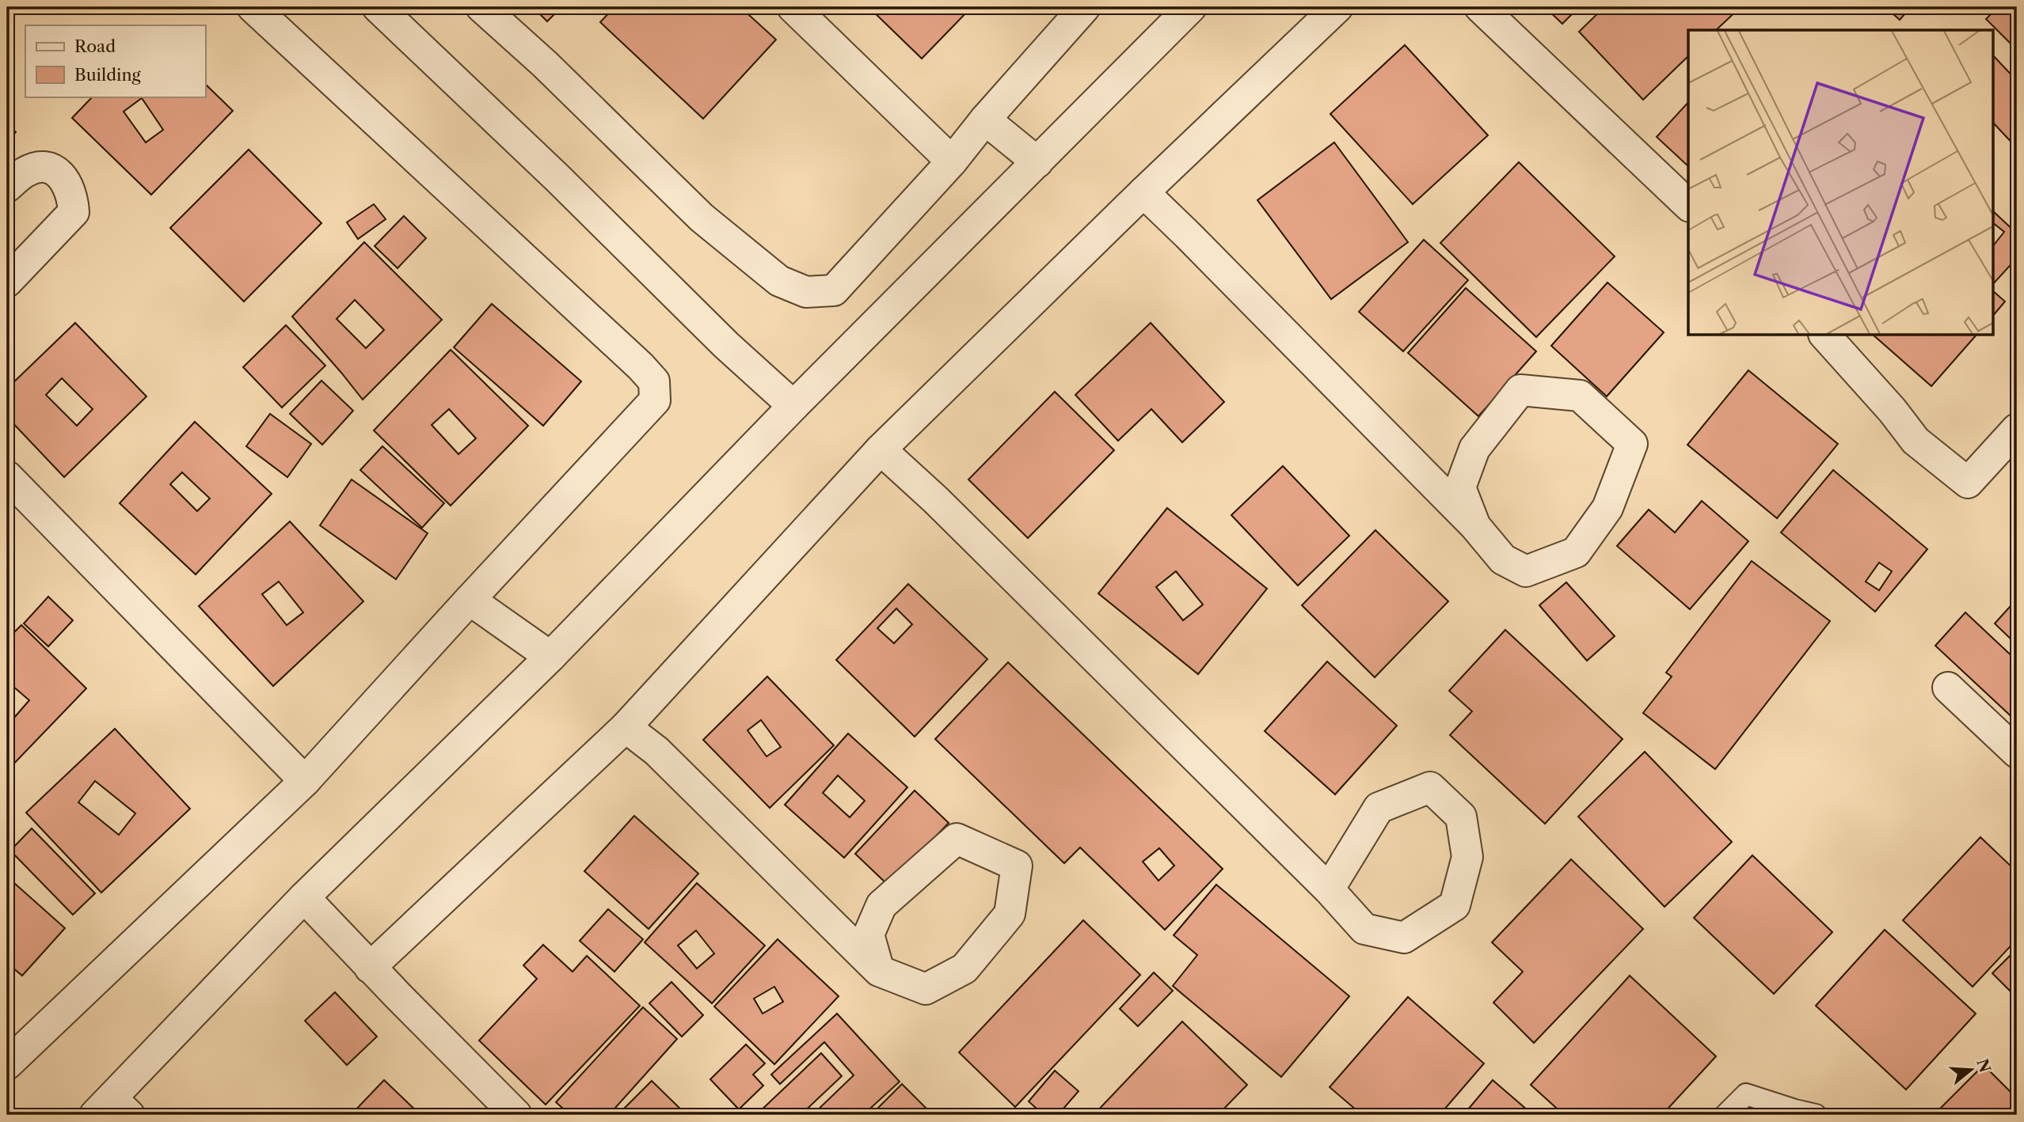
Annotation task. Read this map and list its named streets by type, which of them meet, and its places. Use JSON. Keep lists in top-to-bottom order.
{
  "legend": ["Road", "Building"],
  "north": "right"
}
